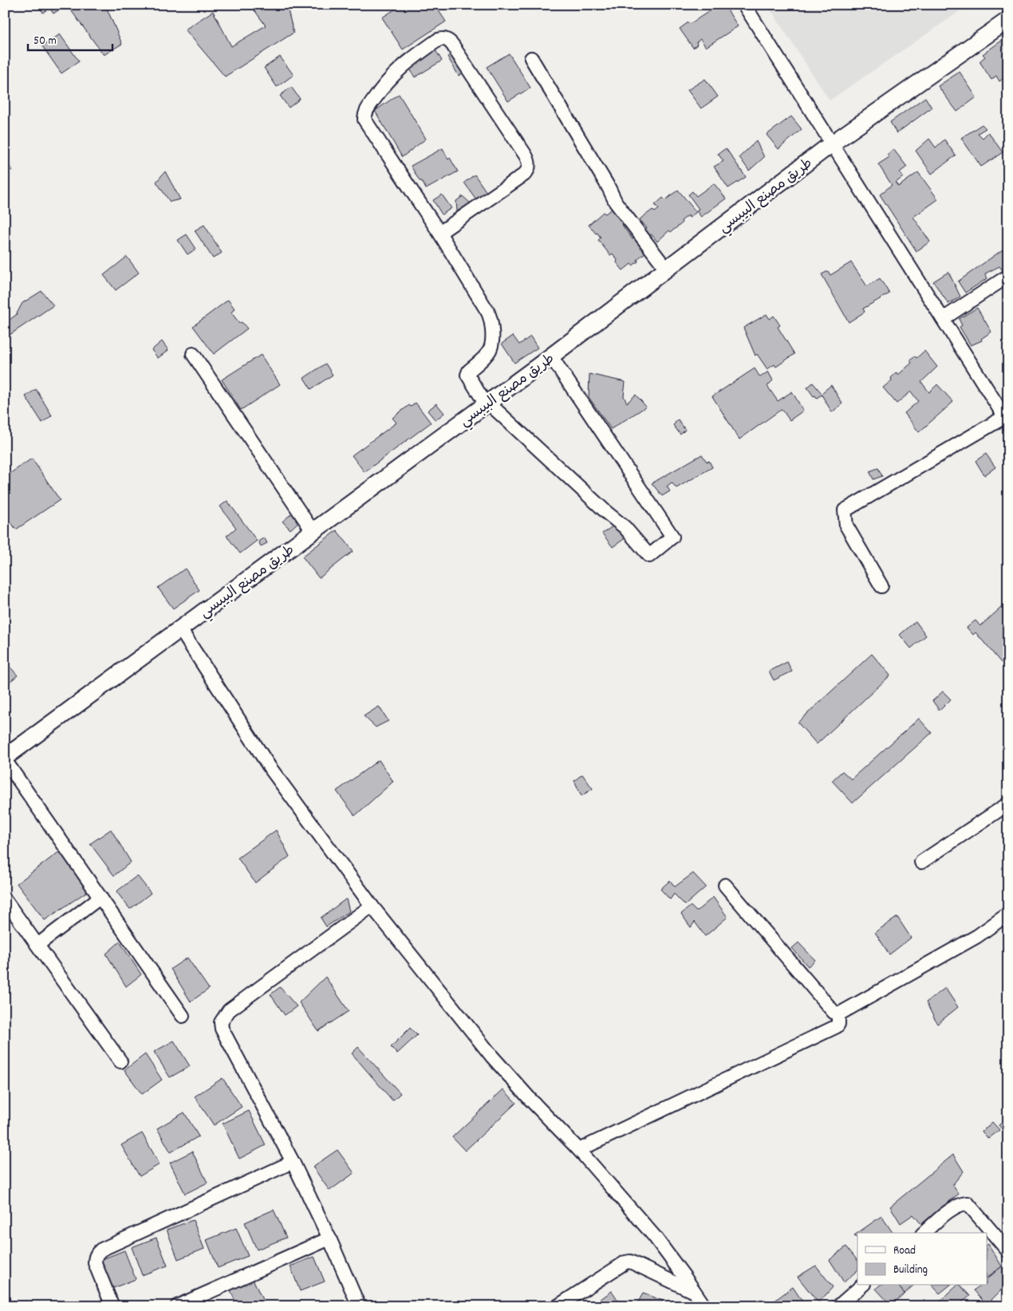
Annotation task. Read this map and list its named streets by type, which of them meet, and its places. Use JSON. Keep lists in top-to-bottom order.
{
  "streets": {
    "main road": ["طريق مصنع البيبسي"]
  },
  "legend": ["Road", "Building"],
  "scale_bar": "50 m"
}
